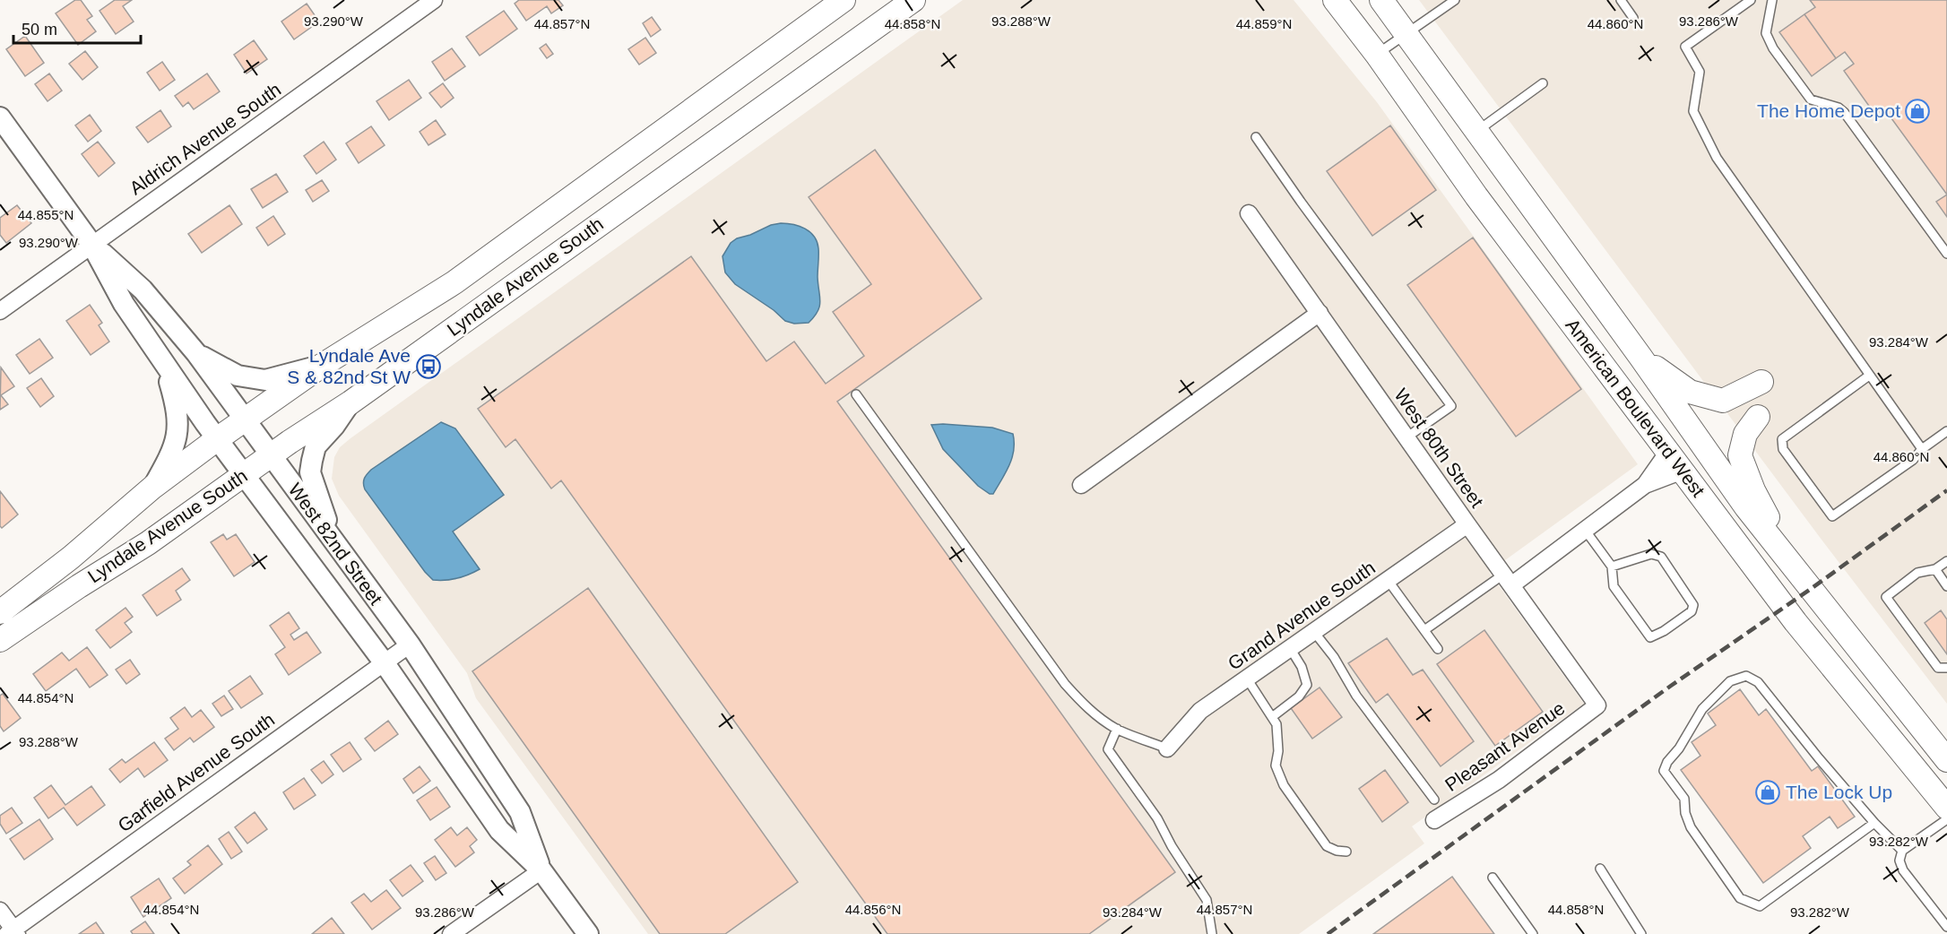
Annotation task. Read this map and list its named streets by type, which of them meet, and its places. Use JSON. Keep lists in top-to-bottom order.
{
  "streets": {
    "main road": ["Lyndale Avenue South", "American Boulevard West"],
    "street": [
      "Aldrich Avenue South",
      "West 80th Street",
      "West 82nd Street",
      "Grand Avenue South",
      "Pleasant Avenue",
      "Garfield Avenue South"
    ]
  },
  "crossings": [
    ["Aldrich Avenue South", "West 82nd Street"],
    ["Lyndale Avenue South", "West 82nd Street"],
    ["West 80th Street", "Grand Avenue South"],
    ["West 80th Street", "Pleasant Avenue"],
    ["West 82nd Street", "Garfield Avenue South"]
  ],
  "places": {
    "shop": ["The Home Depot", "The Lock Up"],
    "bus stop": ["Lyndale Ave S & 82nd St W"]
  },
  "scale_bar": "50 m",
  "coordinates": [
    "93.290°W",
    "93.288°W",
    "93.286°W",
    "44.857°N",
    "44.858°N",
    "44.859°N",
    "44.860°N",
    "44.855°N",
    "93.284°W",
    "44.854°N",
    "93.282°W",
    "44.856°N"
  ]
}
